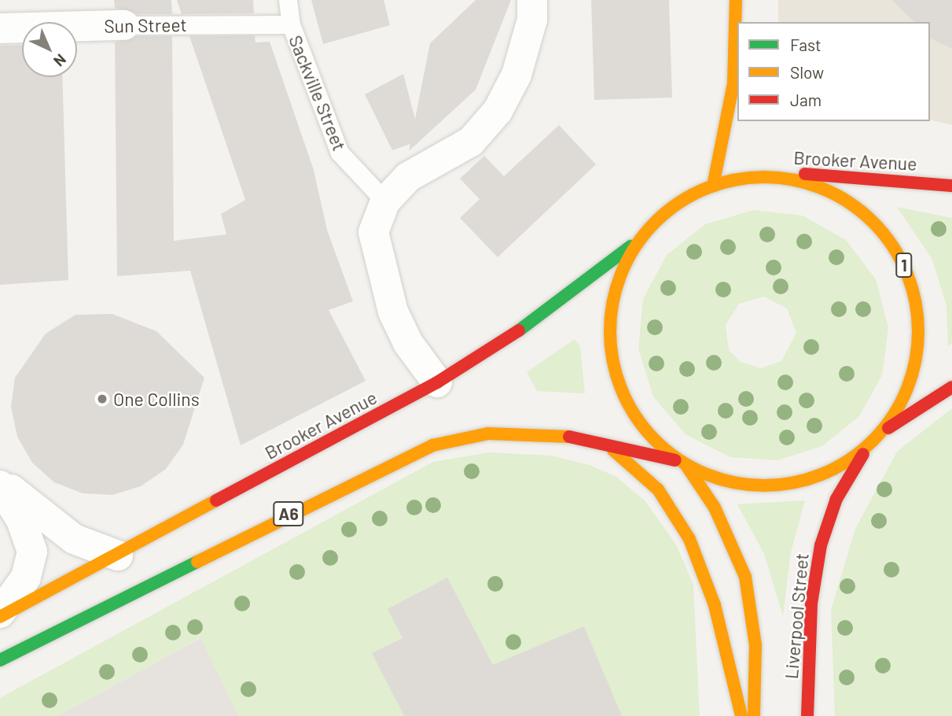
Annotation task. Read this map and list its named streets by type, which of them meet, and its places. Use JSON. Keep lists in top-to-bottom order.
{
  "streets": {
    "main road": [
      "Brooker Avenue",
      "1",
      "A6",
      "Liverpool Street"
    ],
    "street": ["Sun Street"],
    "lane": ["Sackville Street"]
  },
  "crossings": [
    ["Sun Street", "Sackville Street"],
    ["Brooker Avenue", "1"],
    ["1", "A6"],
    ["1", "Liverpool Street"],
    ["A6", "Liverpool Street"]
  ],
  "places": ["One Collins"],
  "legend": ["Fast", "Slow", "Jam"],
  "north": "bottom right"
}
